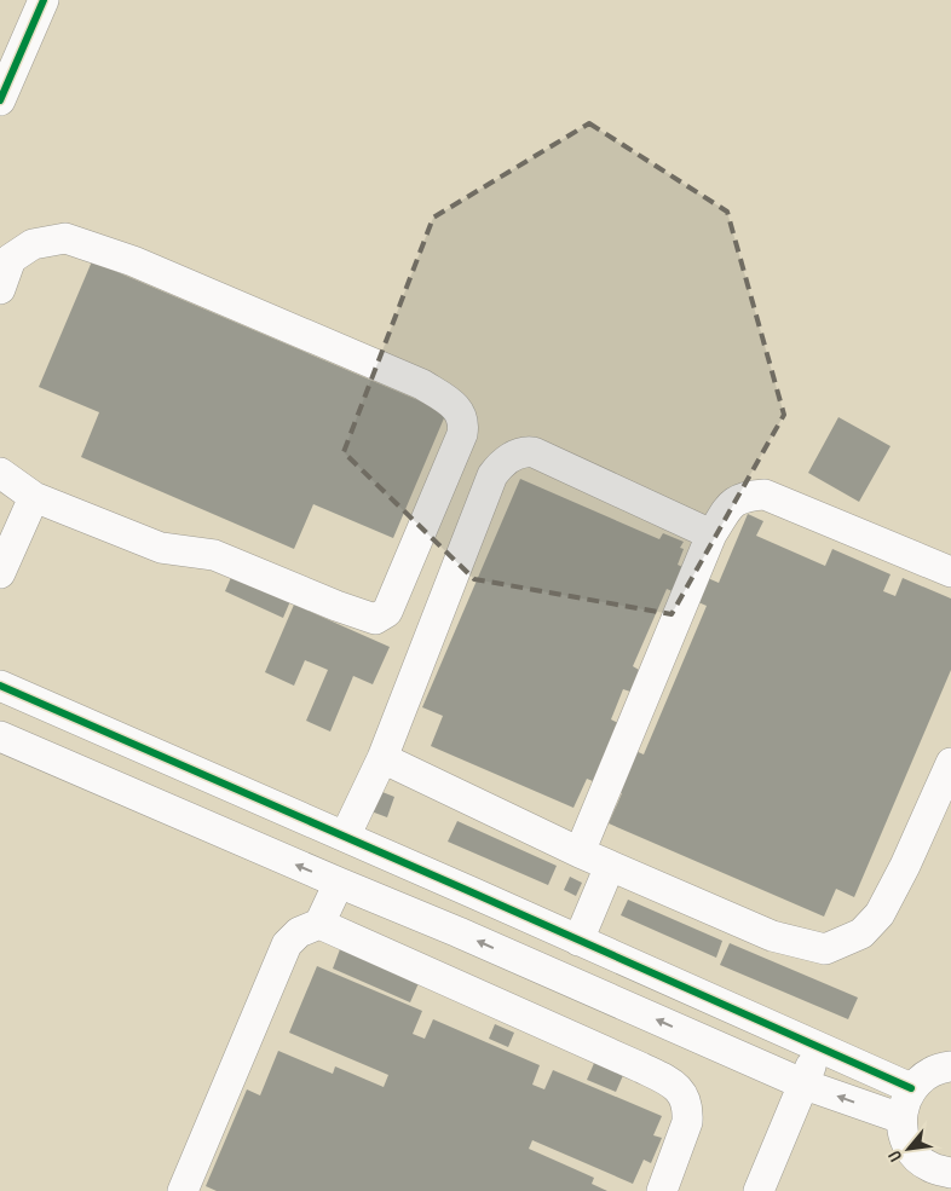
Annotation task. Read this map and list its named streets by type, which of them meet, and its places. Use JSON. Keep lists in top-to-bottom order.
{
  "north": "bottom left"
}
